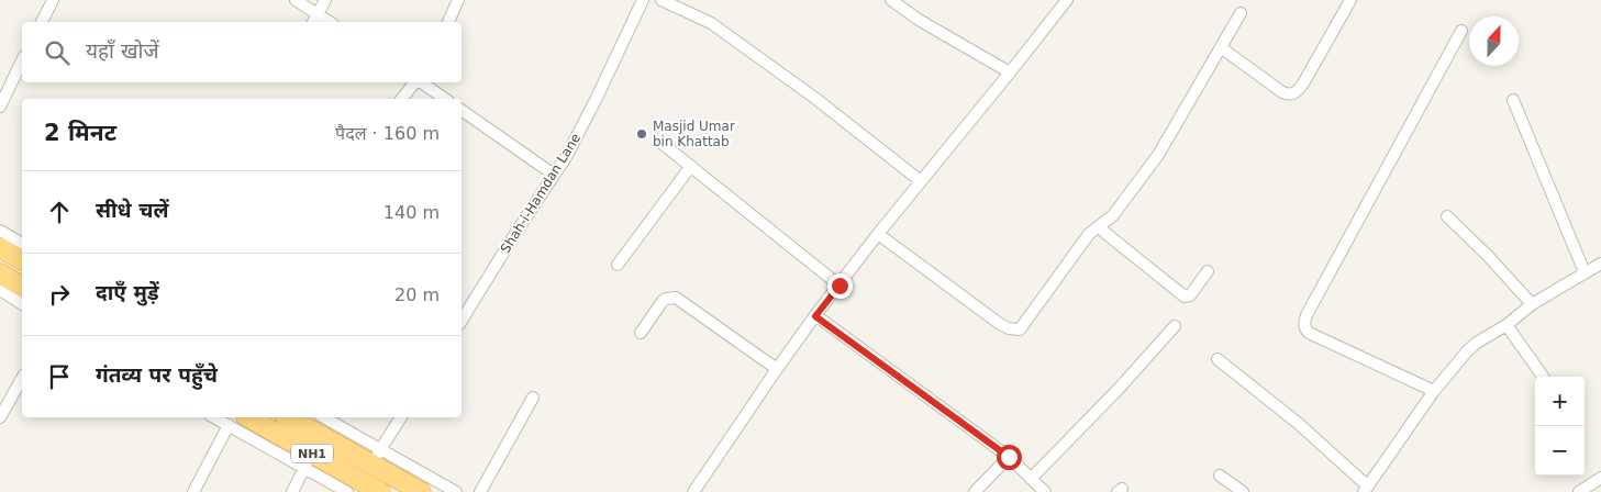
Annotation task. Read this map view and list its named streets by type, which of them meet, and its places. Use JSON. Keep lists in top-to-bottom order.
{
  "streets": {
    "highway": ["NH1"],
    "street": ["Shah-i-Hamdan Lane"]
  },
  "places": ["Masjid Umar bin Khattab"],
  "north": "top",
  "page": {
    "search": "यहाँ खोजें",
    "heading": ["2 मिनट", "पैदल · 160 m"],
    "list": [
      ["सीधे चलें", "140 m"],
      ["दाएँ मुड़ें", "20 m"],
      "गंतव्य पर पहुँचे"
    ],
    "map_buttons": ["+", "−"]
  }
}
